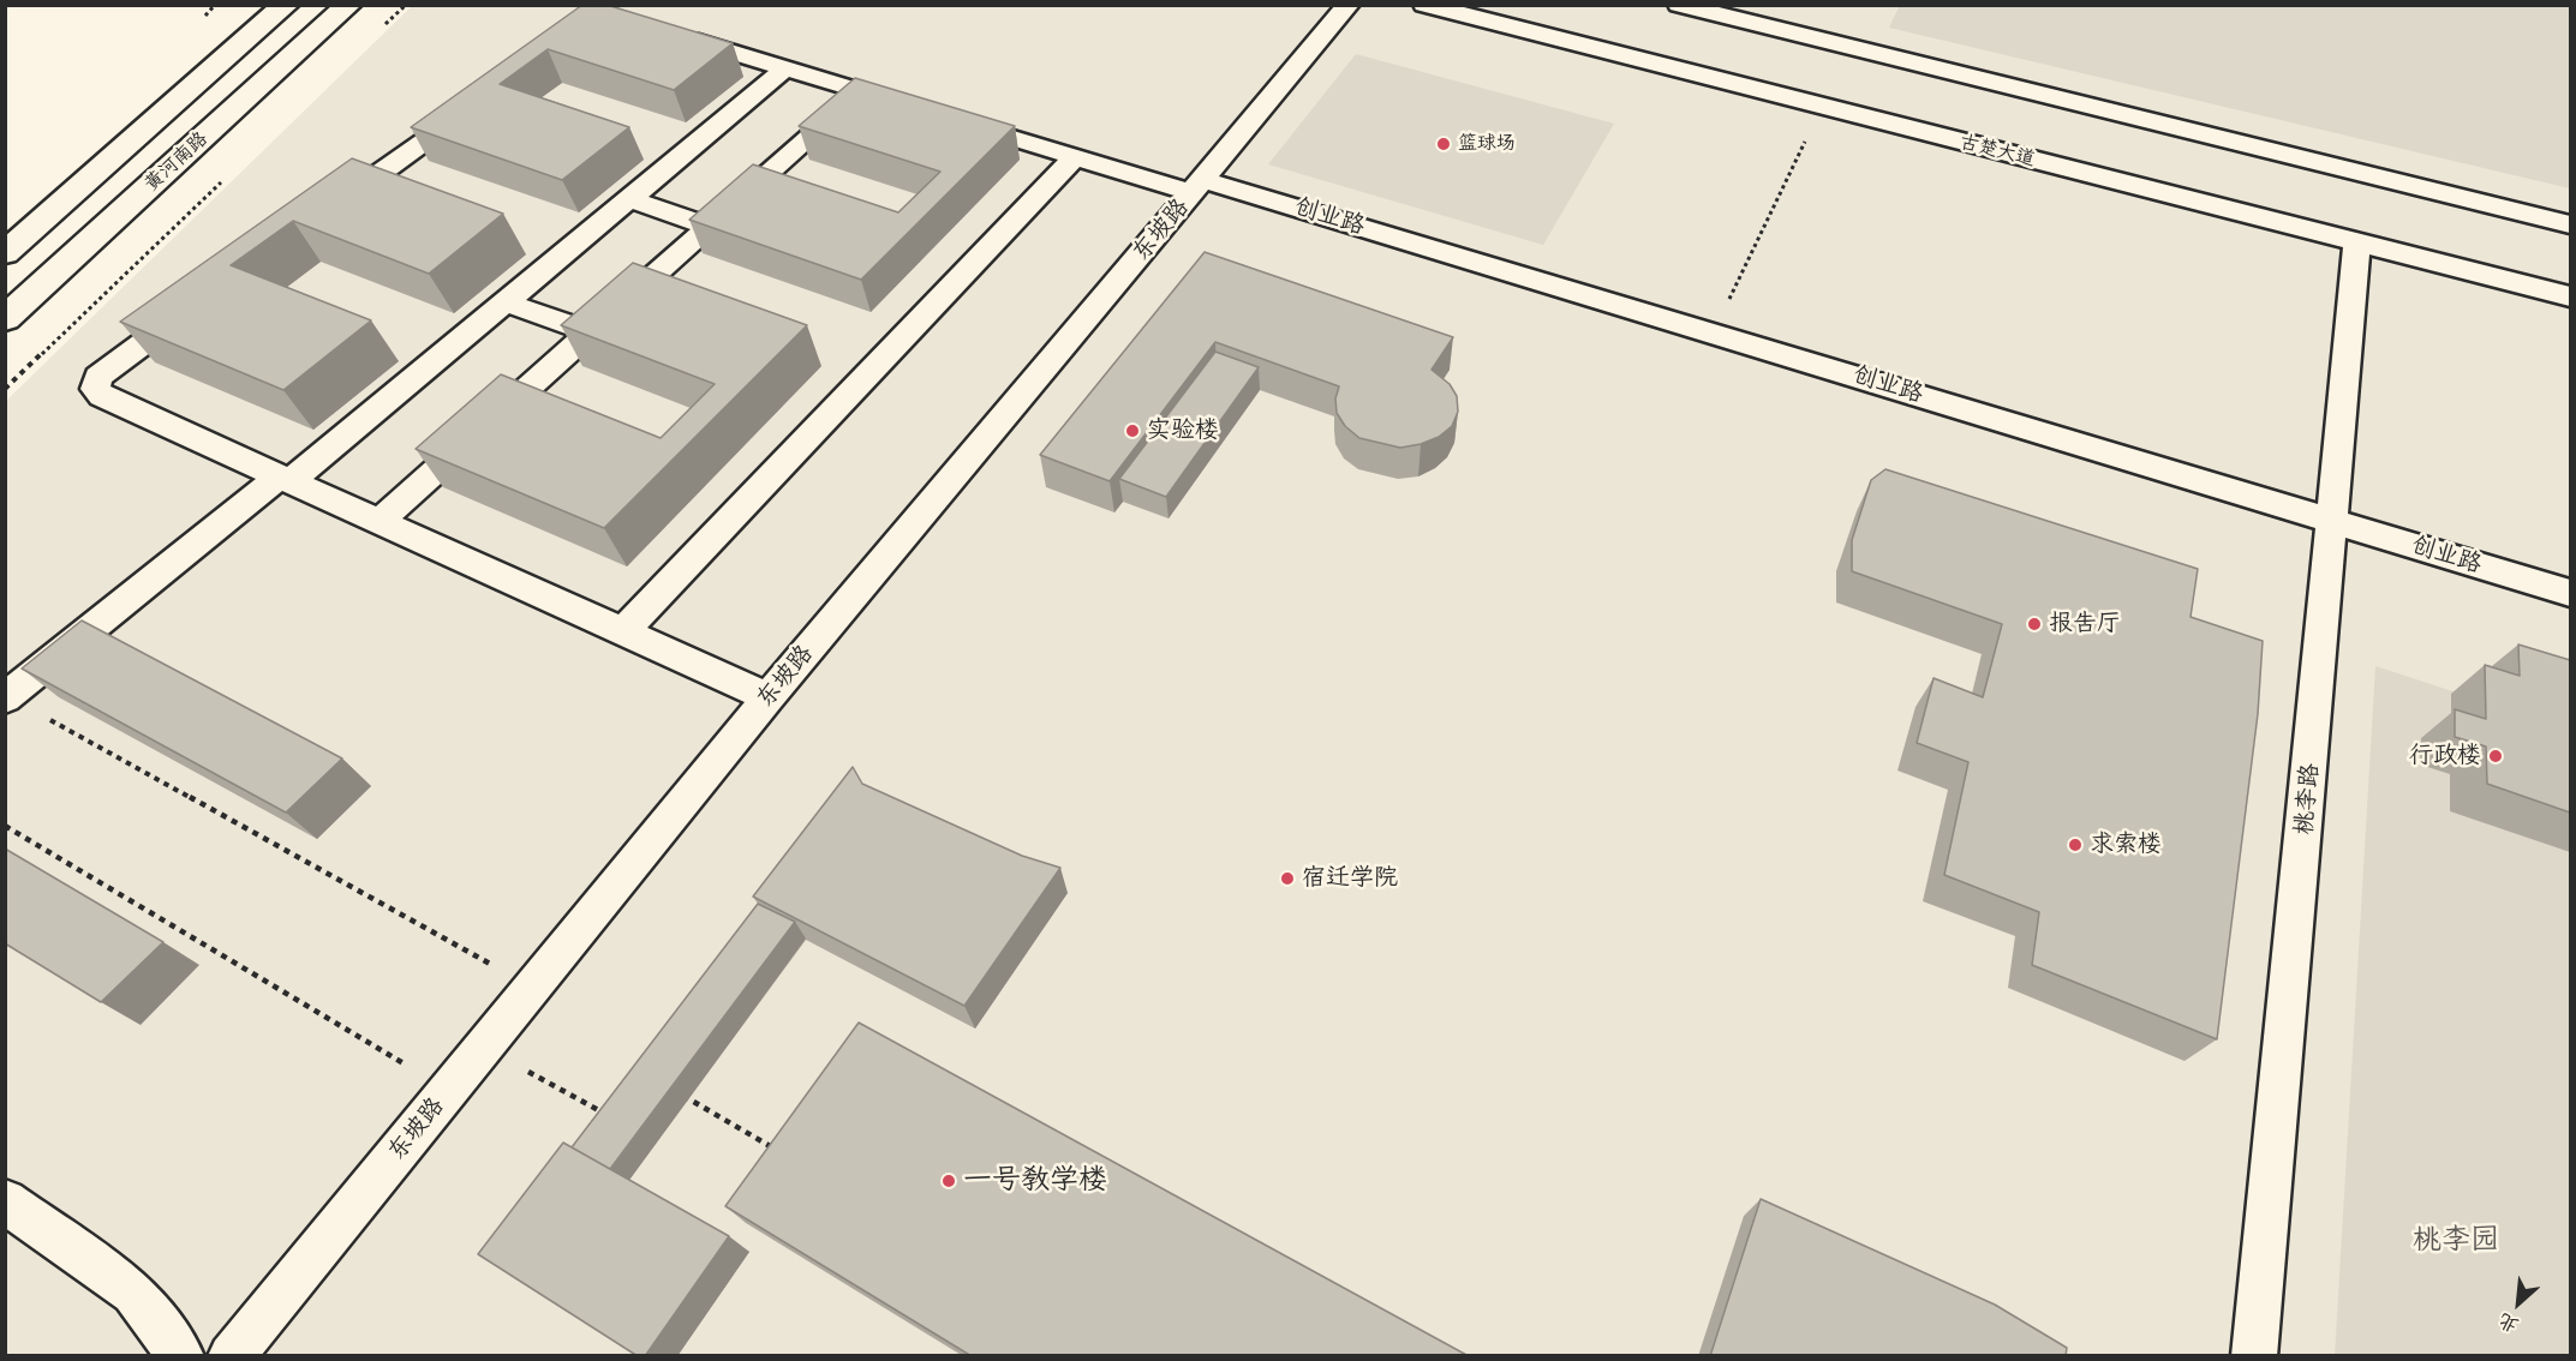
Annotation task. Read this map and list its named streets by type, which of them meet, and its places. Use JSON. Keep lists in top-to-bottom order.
{
  "streets": {
    "main road": ["黄河南路"],
    "lane": [
      "古楚大道",
      "创业路",
      "东坡路",
      "桃李路"
    ]
  },
  "crossings": [
    ["古楚大道", "桃李路"],
    ["创业路", "东坡路"],
    ["创业路", "桃李路"]
  ],
  "parks": ["桃李园"],
  "places": [
    "篮球场",
    "实验楼",
    "报告厅",
    "行政楼",
    "求索楼",
    "宿迁学院",
    "一号教学楼"
  ],
  "north": "bottom left"
}
